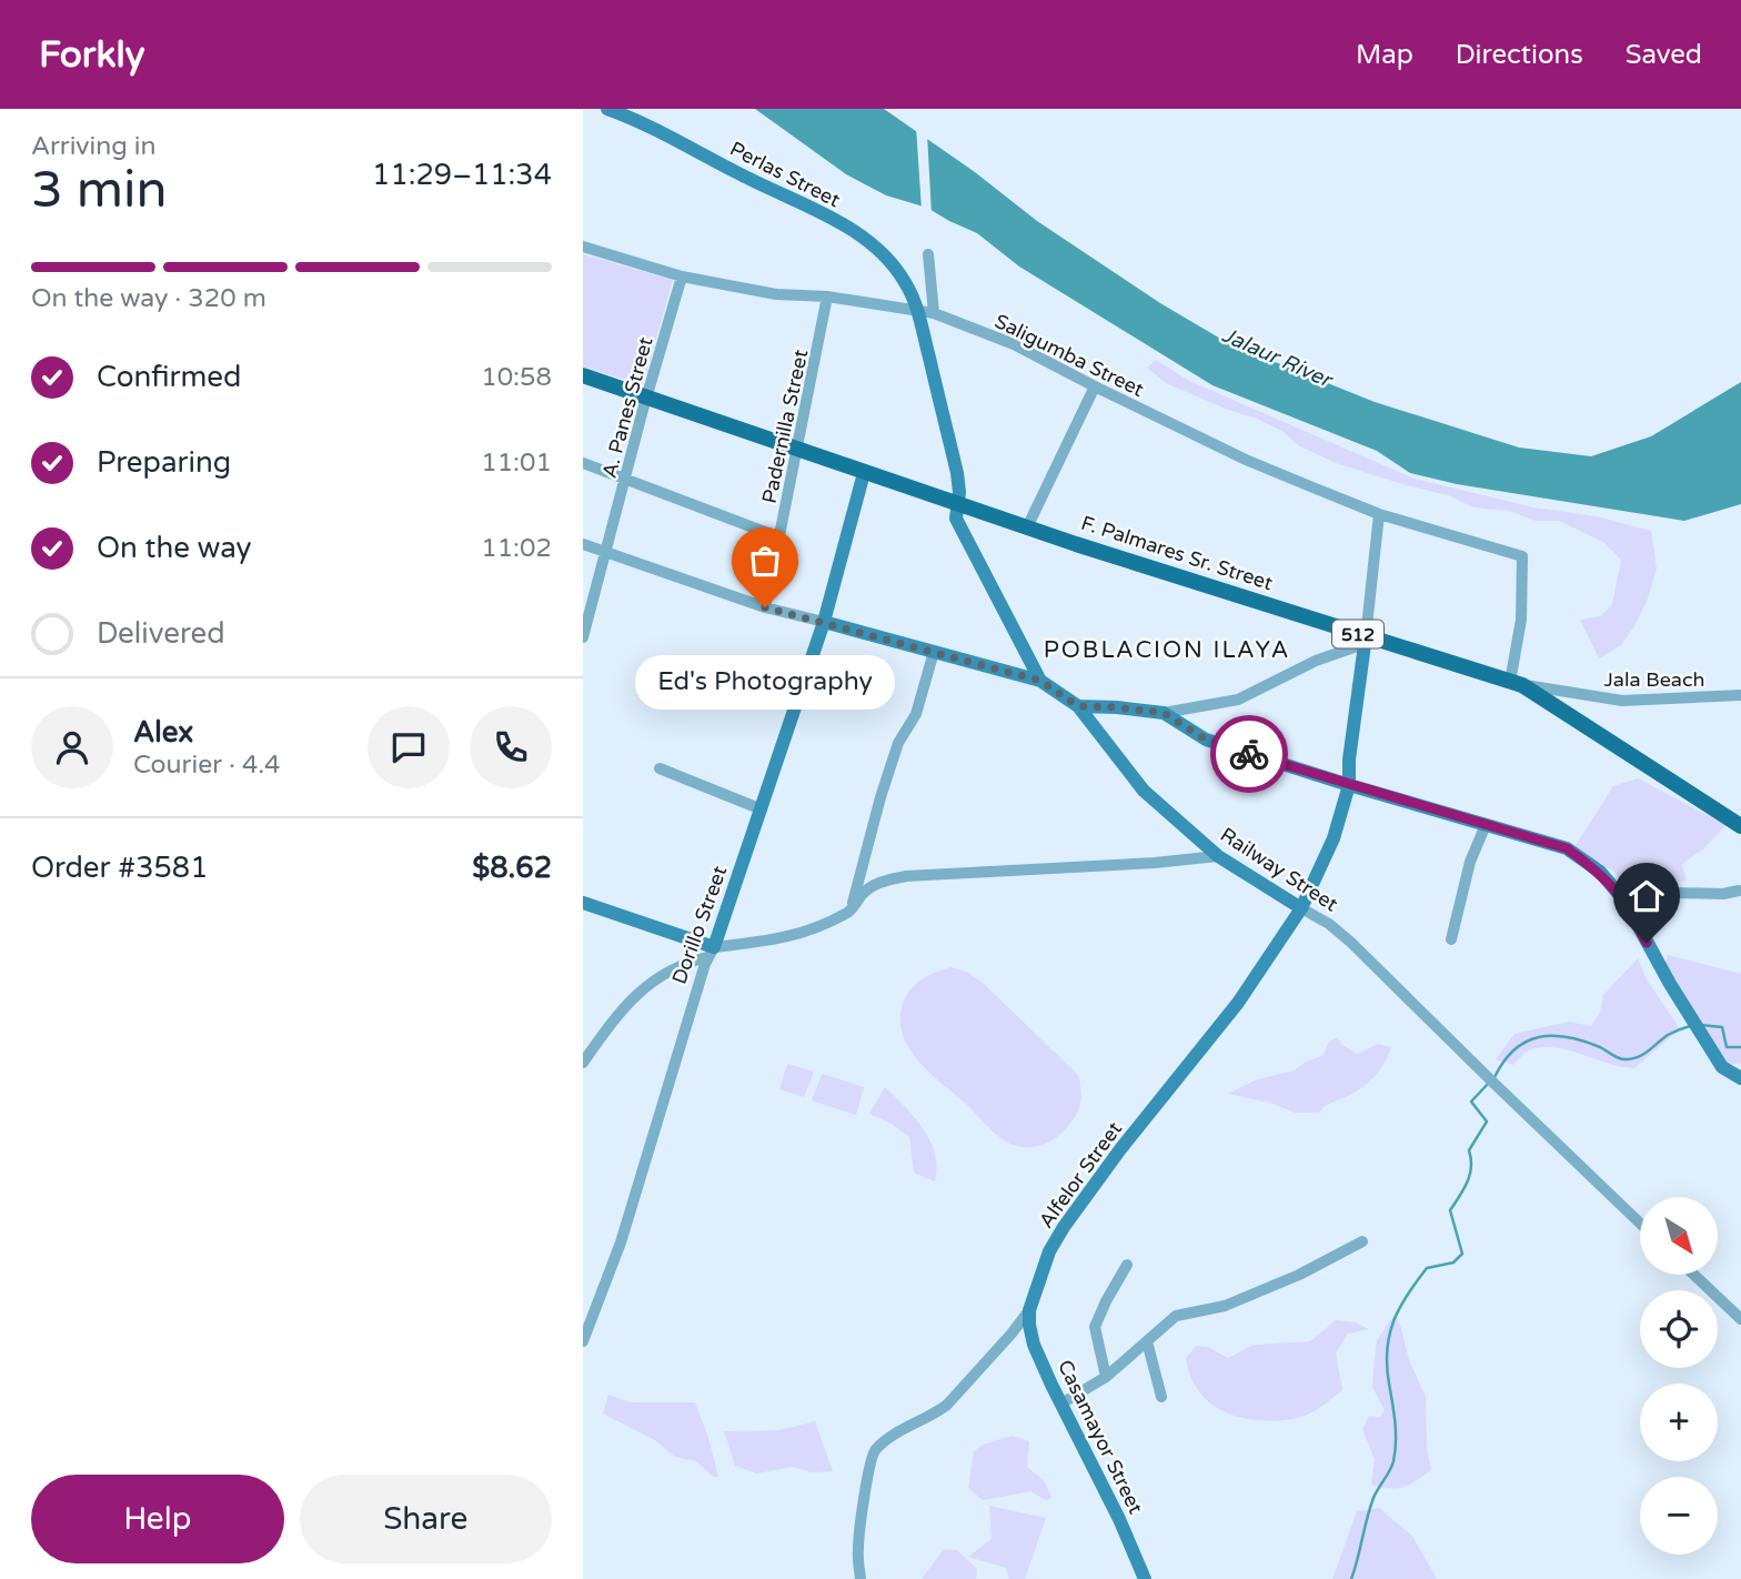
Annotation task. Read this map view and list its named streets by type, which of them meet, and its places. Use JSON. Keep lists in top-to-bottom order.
{
  "streets": {
    "main road": ["F. Palmares Sr. Street", "512"],
    "street": [
      "Perlas Street",
      "Saligumba Street",
      "A. Panes Street",
      "Padernilla Street",
      "Jala Beach",
      "Railway Street",
      "Dorillo Street",
      "Alfelor Street",
      "Casamayor Street"
    ]
  },
  "crossings": [
    ["Perlas Street", "Saligumba Street"],
    ["Perlas Street", "Railway Street"],
    ["Saligumba Street", "A. Panes Street"],
    ["Saligumba Street", "Padernilla Street"],
    ["Saligumba Street", "F. Palmares Sr. Street"],
    ["Saligumba Street", "Jala Beach"],
    ["Saligumba Street", "Railway Street"],
    ["A. Panes Street", "F. Palmares Sr. Street"],
    ["Padernilla Street", "F. Palmares Sr. Street"],
    ["F. Palmares Sr. Street", "Jala Beach"],
    ["F. Palmares Sr. Street", "Railway Street"],
    ["F. Palmares Sr. Street", "Dorillo Street"],
    ["F. Palmares Sr. Street", "Alfelor Street"],
    ["Railway Street", "Alfelor Street"],
    ["Alfelor Street", "Casamayor Street"]
  ],
  "districts": ["POBLACION ILAYA"],
  "water": ["Jalaur River"],
  "places": ["Ed's Photography"],
  "north": "bottom right",
  "page": {
    "header": "Forkly",
    "nav": ["Map", "Directions", "Saved"],
    "heading": ["3 min", "Arriving in", "11:29–11:34"],
    "panel": [
      "Alex",
      "Courier · 4.4",
      "Order #3581",
      "$8.62"
    ],
    "bar": "On the way · 320 m",
    "list": [
      ["Confirmed", "10:58"],
      ["Preparing", "11:01"],
      ["On the way", "11:02"],
      "Delivered"
    ],
    "bubble": "Ed's Photography",
    "map_buttons": ["+", "−"],
    "buttons": ["Help", "Share"]
  }
}
